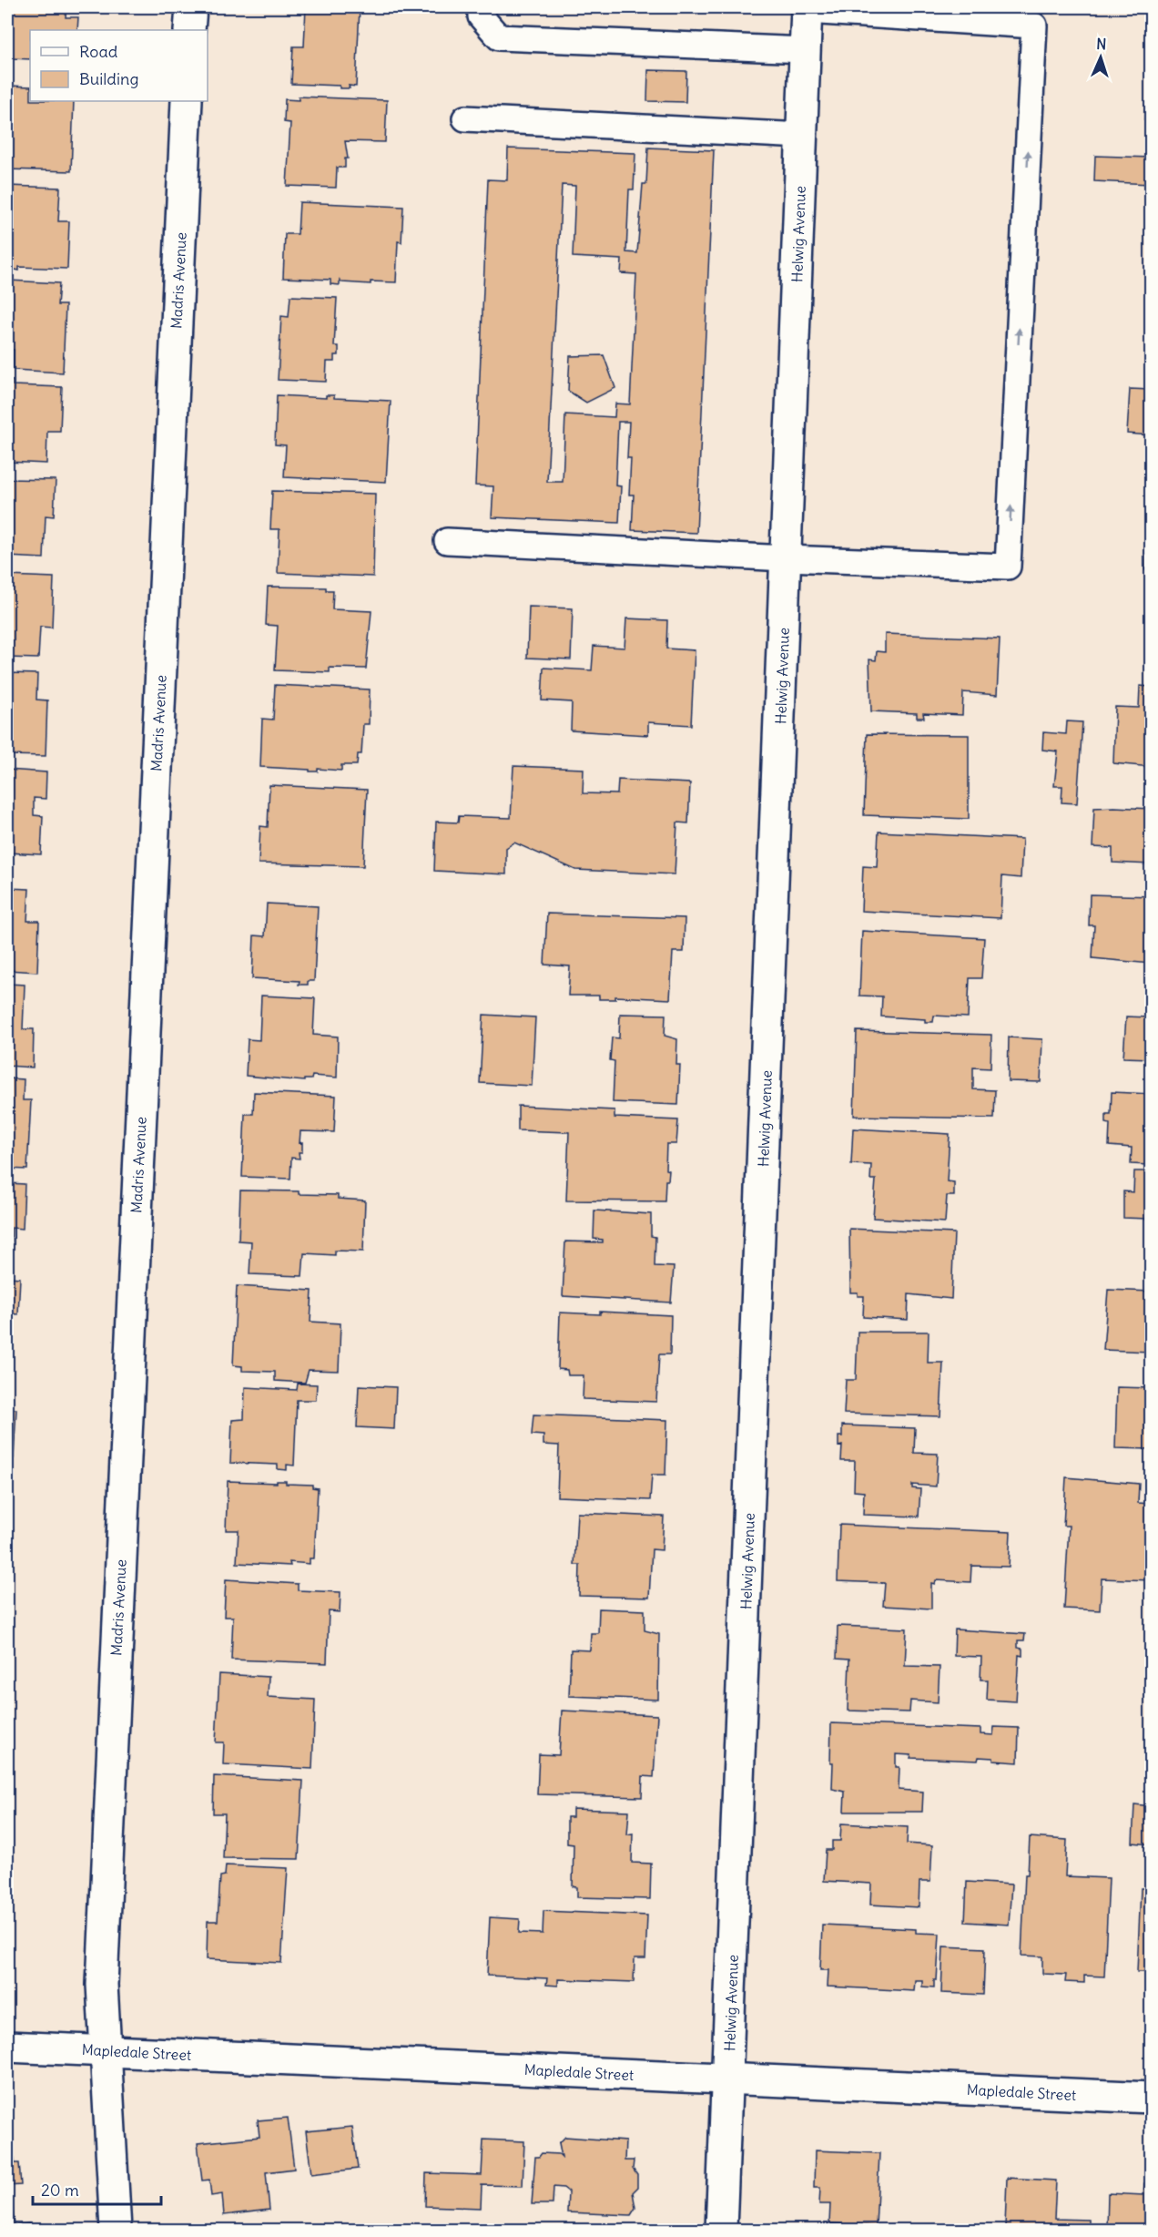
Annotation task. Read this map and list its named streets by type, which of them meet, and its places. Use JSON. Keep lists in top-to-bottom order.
{
  "streets": {
    "street": ["Helwig Avenue", "Madris Avenue", "Mapledale Street"]
  },
  "crossings": [
    ["Helwig Avenue", "Mapledale Street"],
    ["Madris Avenue", "Mapledale Street"]
  ],
  "legend": ["Road", "Building"],
  "scale_bar": "20 m",
  "north": "top"
}
